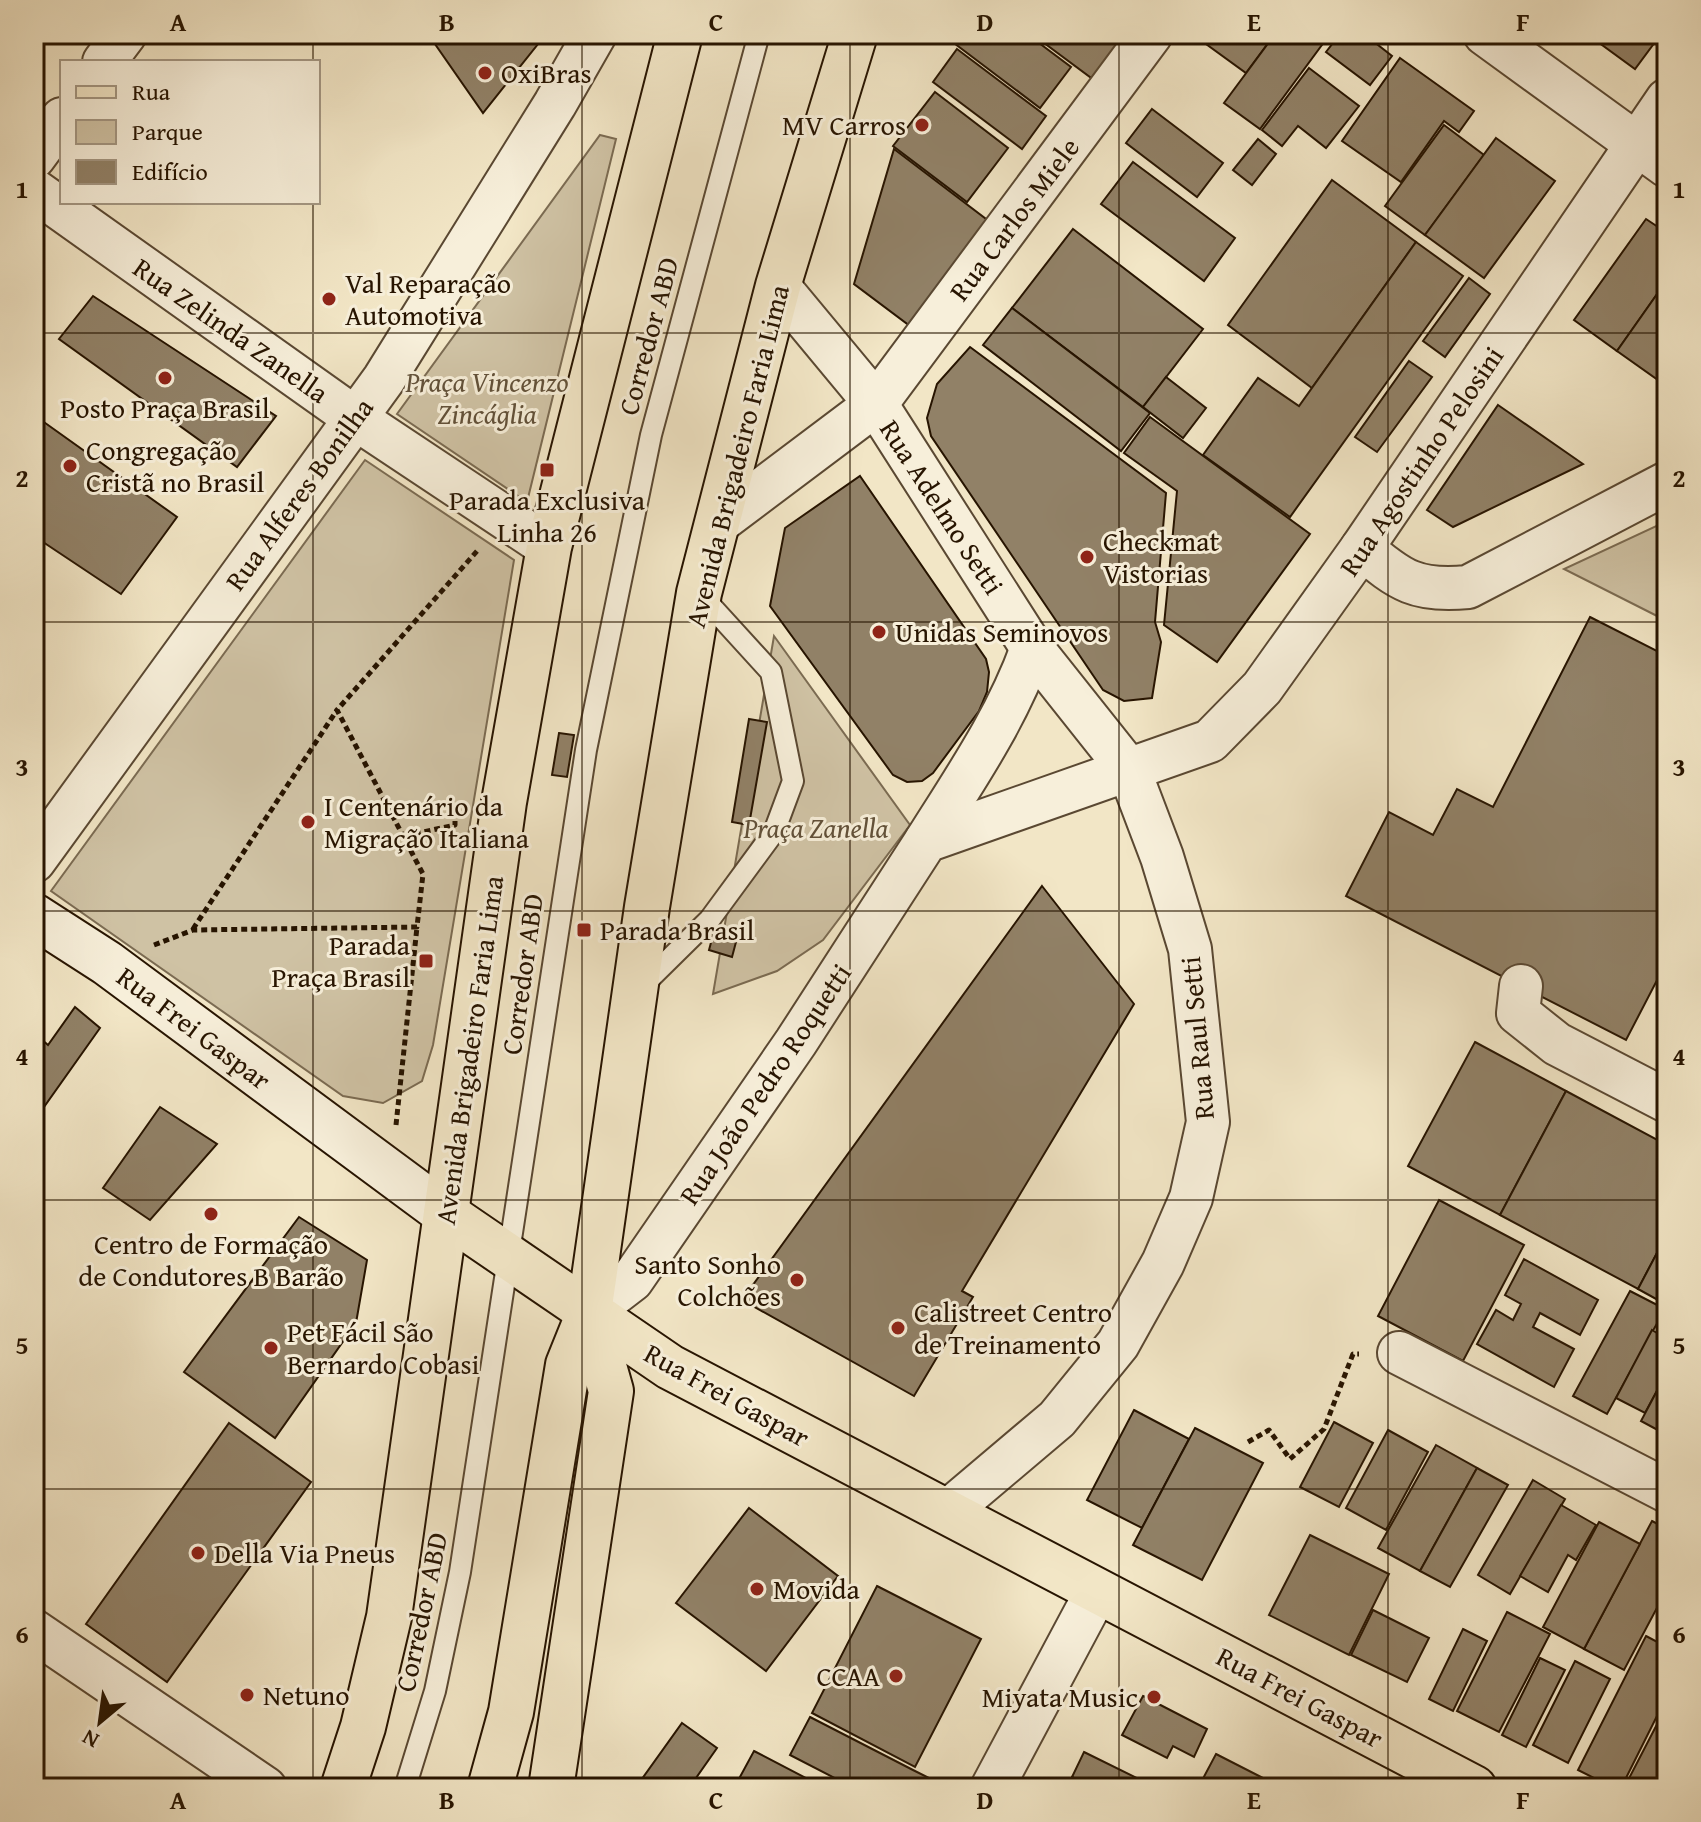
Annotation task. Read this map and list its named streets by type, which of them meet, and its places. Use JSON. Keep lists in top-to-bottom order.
{
  "streets": {
    "main road": ["Avenida Brigadeiro Faria Lima", "Rua Frei Gaspar"],
    "street": [
      "Rua Carlos Miele",
      "Rua Zelinda Zanella",
      "Rua Agostinho Pelosini",
      "Rua Alferes Bonilha",
      "Rua Adelmo Setti",
      "Rua Raul Setti",
      "Rua João Pedro Roquetti"
    ],
    "lane": ["Corredor ABD"]
  },
  "crossings": [
    ["Rua Carlos Miele", "Rua Adelmo Setti"],
    ["Rua Zelinda Zanella", "Avenida Brigadeiro Faria Lima"],
    ["Rua Zelinda Zanella", "Rua Alferes Bonilha"],
    ["Corredor ABD", "Rua Frei Gaspar"],
    ["Avenida Brigadeiro Faria Lima", "Rua Adelmo Setti"],
    ["Avenida Brigadeiro Faria Lima", "Rua Frei Gaspar"],
    ["Avenida Brigadeiro Faria Lima", "Rua João Pedro Roquetti"],
    ["Rua Agostinho Pelosini", "Rua Adelmo Setti"],
    ["Rua Agostinho Pelosini", "Rua Raul Setti"],
    ["Rua Adelmo Setti", "Rua Raul Setti"],
    ["Rua Adelmo Setti", "Rua João Pedro Roquetti"],
    ["Rua Frei Gaspar", "Rua Raul Setti"],
    ["Rua Frei Gaspar", "Rua João Pedro Roquetti"]
  ],
  "parks": ["Praça Vincenzo Zincáglia", "Praça Zanella"],
  "places": {
    "other": [
      "OxiBras",
      "MV Carros",
      "Val Reparação Automotiva",
      "Posto Praça Brasil",
      "Congregação Cristã no Brasil",
      "Checkmat Vistorias",
      "Unidas Seminovos",
      "I Centenário da Migração Italiana",
      "Centro de Formação de Condutores B Barão",
      "Santo Sonho Colchões",
      "Calistreet Centro de Treinamento",
      "Pet Fácil São Bernardo Cobasi",
      "Della Via Pneus",
      "Movida",
      "CCAA",
      "Netuno",
      "Miyata Music"
    ],
    "transit": ["Parada Exclusiva Linha 26", "Parada Brasil", "Parada Praça Brasil"]
  },
  "legend": ["Rua", "Parque", "Edifício"],
  "north": "bottom left",
  "grid": {
    "columns": [
      "A",
      "B",
      "C",
      "D",
      "E",
      "F"
    ],
    "rows": [
      "1",
      "2",
      "3",
      "4",
      "5",
      "6"
    ]
  }
}
